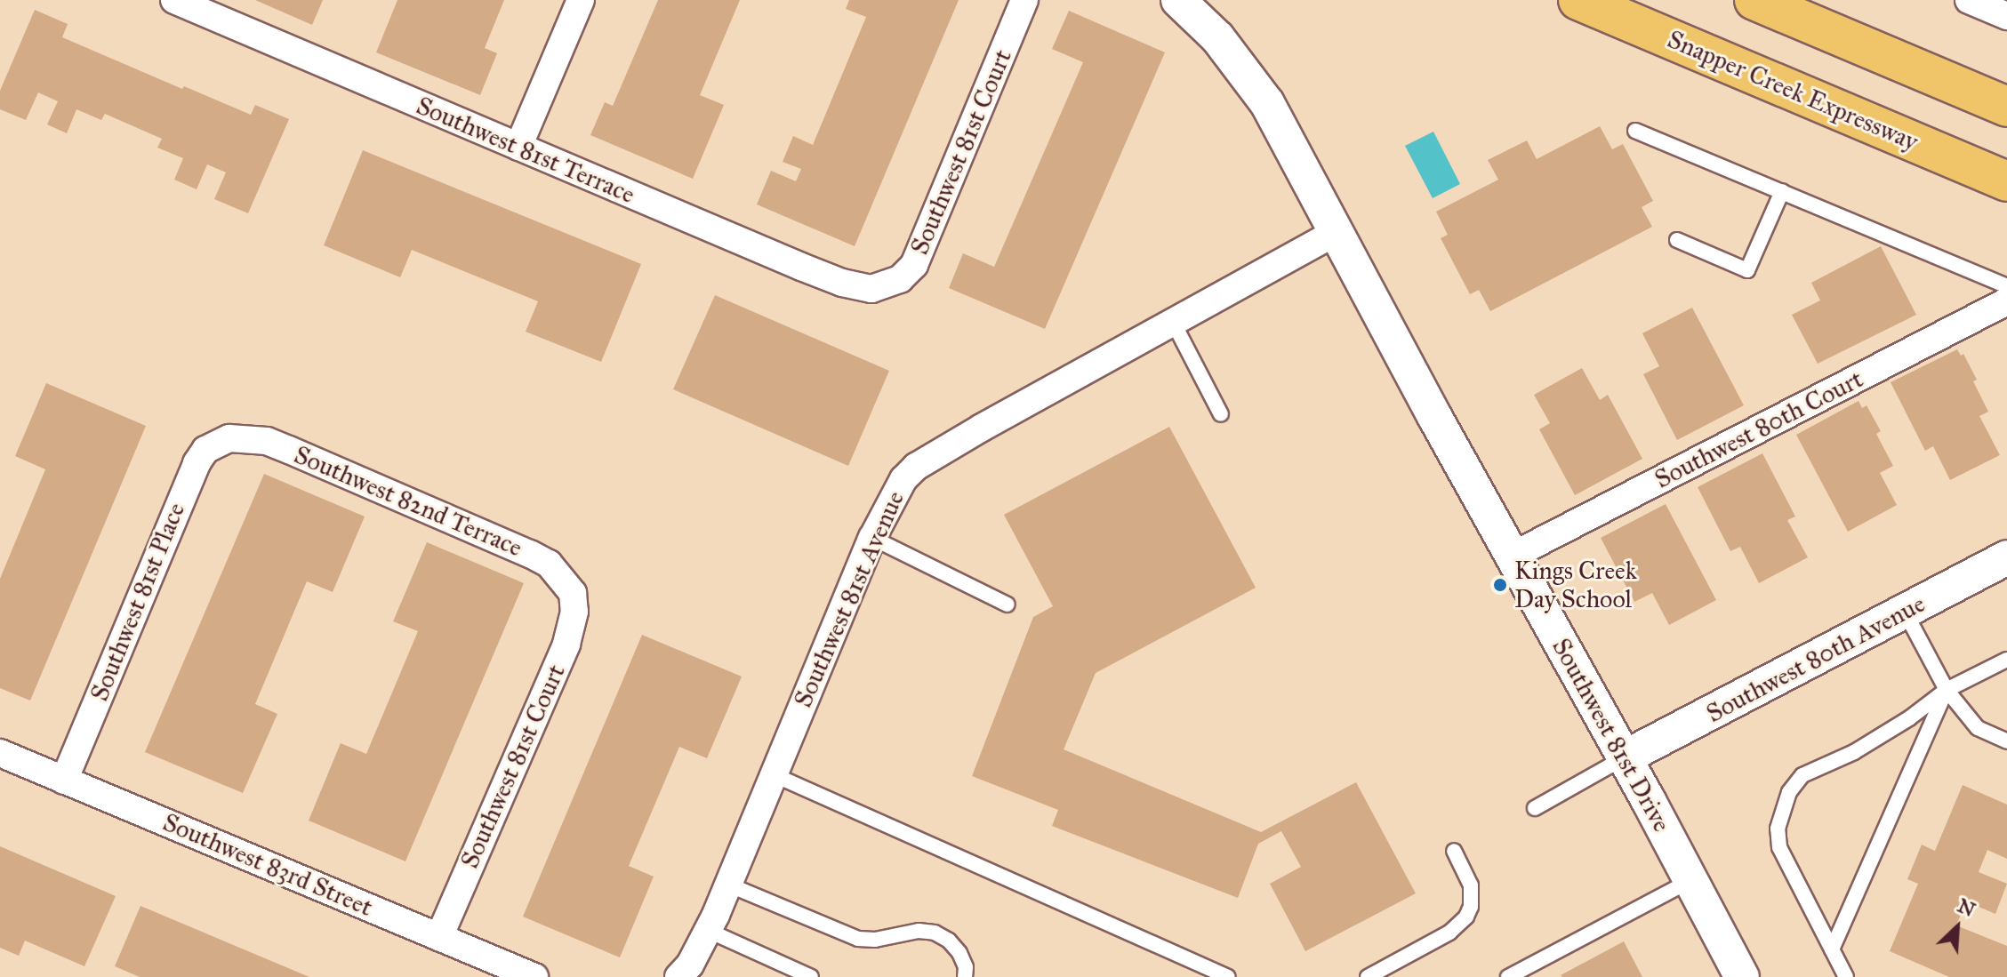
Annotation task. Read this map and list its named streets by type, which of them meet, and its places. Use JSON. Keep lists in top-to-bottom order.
{
  "streets": {
    "highway": ["Snapper Creek Expressway"],
    "street": [
      "Southwest 81st Terrace",
      "Southwest 81st Court",
      "Southwest 80th Court",
      "Southwest 82nd Terrace",
      "Southwest 81st Avenue",
      "Southwest 81st Place",
      "Southwest 80th Avenue",
      "Southwest 81st Drive",
      "Southwest 83rd Street"
    ]
  },
  "crossings": [
    ["Southwest 81st Terrace", "Southwest 81st Court"],
    ["Southwest 81st Court", "Southwest 82nd Terrace"],
    ["Southwest 81st Court", "Southwest 83rd Street"],
    ["Southwest 80th Court", "Southwest 81st Drive"],
    ["Southwest 82nd Terrace", "Southwest 81st Place"],
    ["Southwest 81st Avenue", "Southwest 81st Drive"],
    ["Southwest 81st Place", "Southwest 83rd Street"],
    ["Southwest 80th Avenue", "Southwest 81st Drive"]
  ],
  "places": ["Kings Creek Day School"],
  "north": "top right"
}
